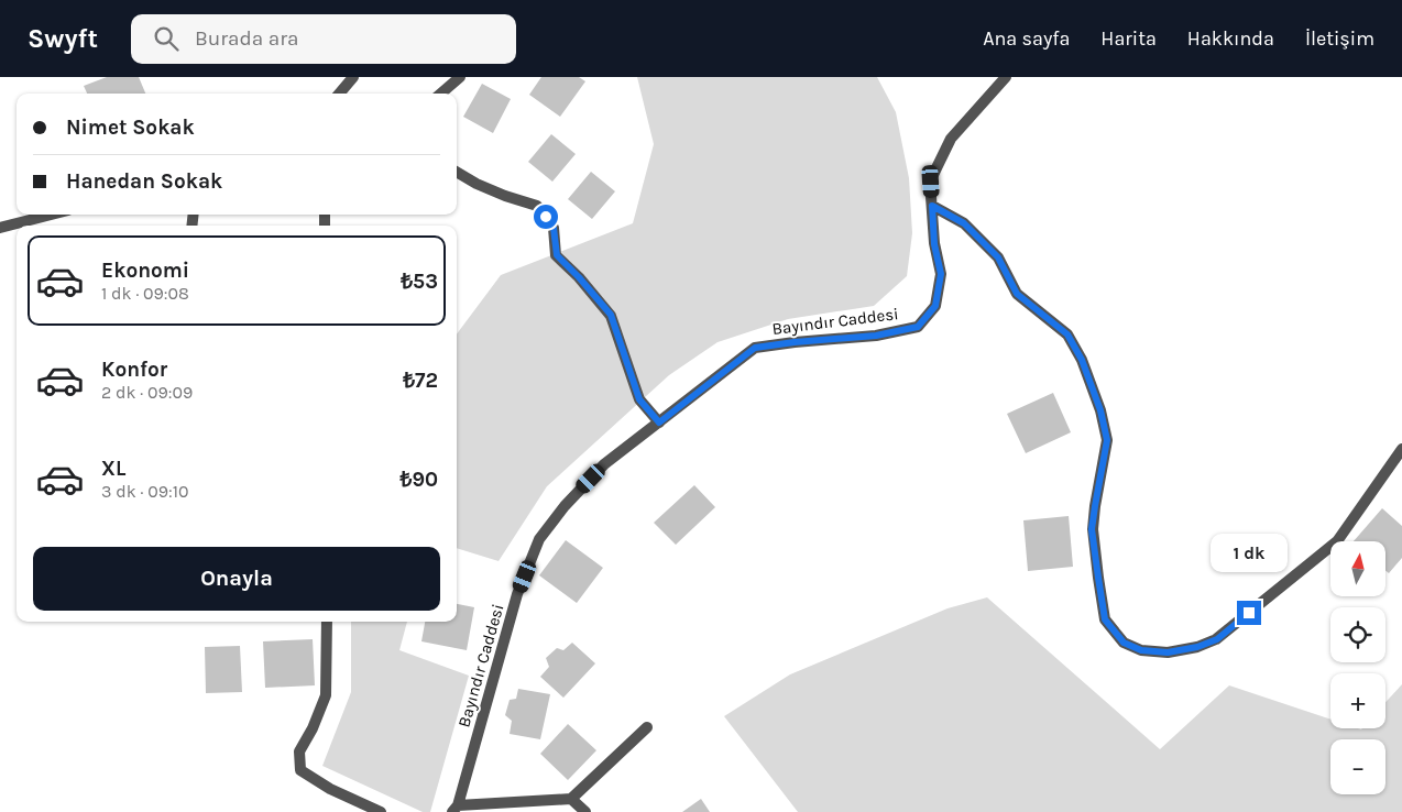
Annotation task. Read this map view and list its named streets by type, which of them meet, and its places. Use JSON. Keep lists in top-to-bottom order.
{
  "streets": {
    "street": ["Bayındır Caddesi"]
  },
  "north": "top",
  "page": {
    "header": "Swyft",
    "search": "Burada ara",
    "nav": [
      "Ana sayfa",
      "Harita",
      "Hakkında",
      "İletişim"
    ],
    "banner": ["Nimet Sokak", "Hanedan Sokak"],
    "list": [
      {
        "name": "Ekonomi",
        "note": "1 dk · 09:08",
        "value": "₺53"
      },
      {
        "name": "Konfor",
        "note": "2 dk · 09:09",
        "value": "₺72"
      },
      {
        "name": "XL",
        "note": "3 dk · 09:10",
        "value": "₺90"
      }
    ],
    "bubble": "1 dk",
    "buttons": "Onayla",
    "map_buttons": ["+", "−"]
  }
}
